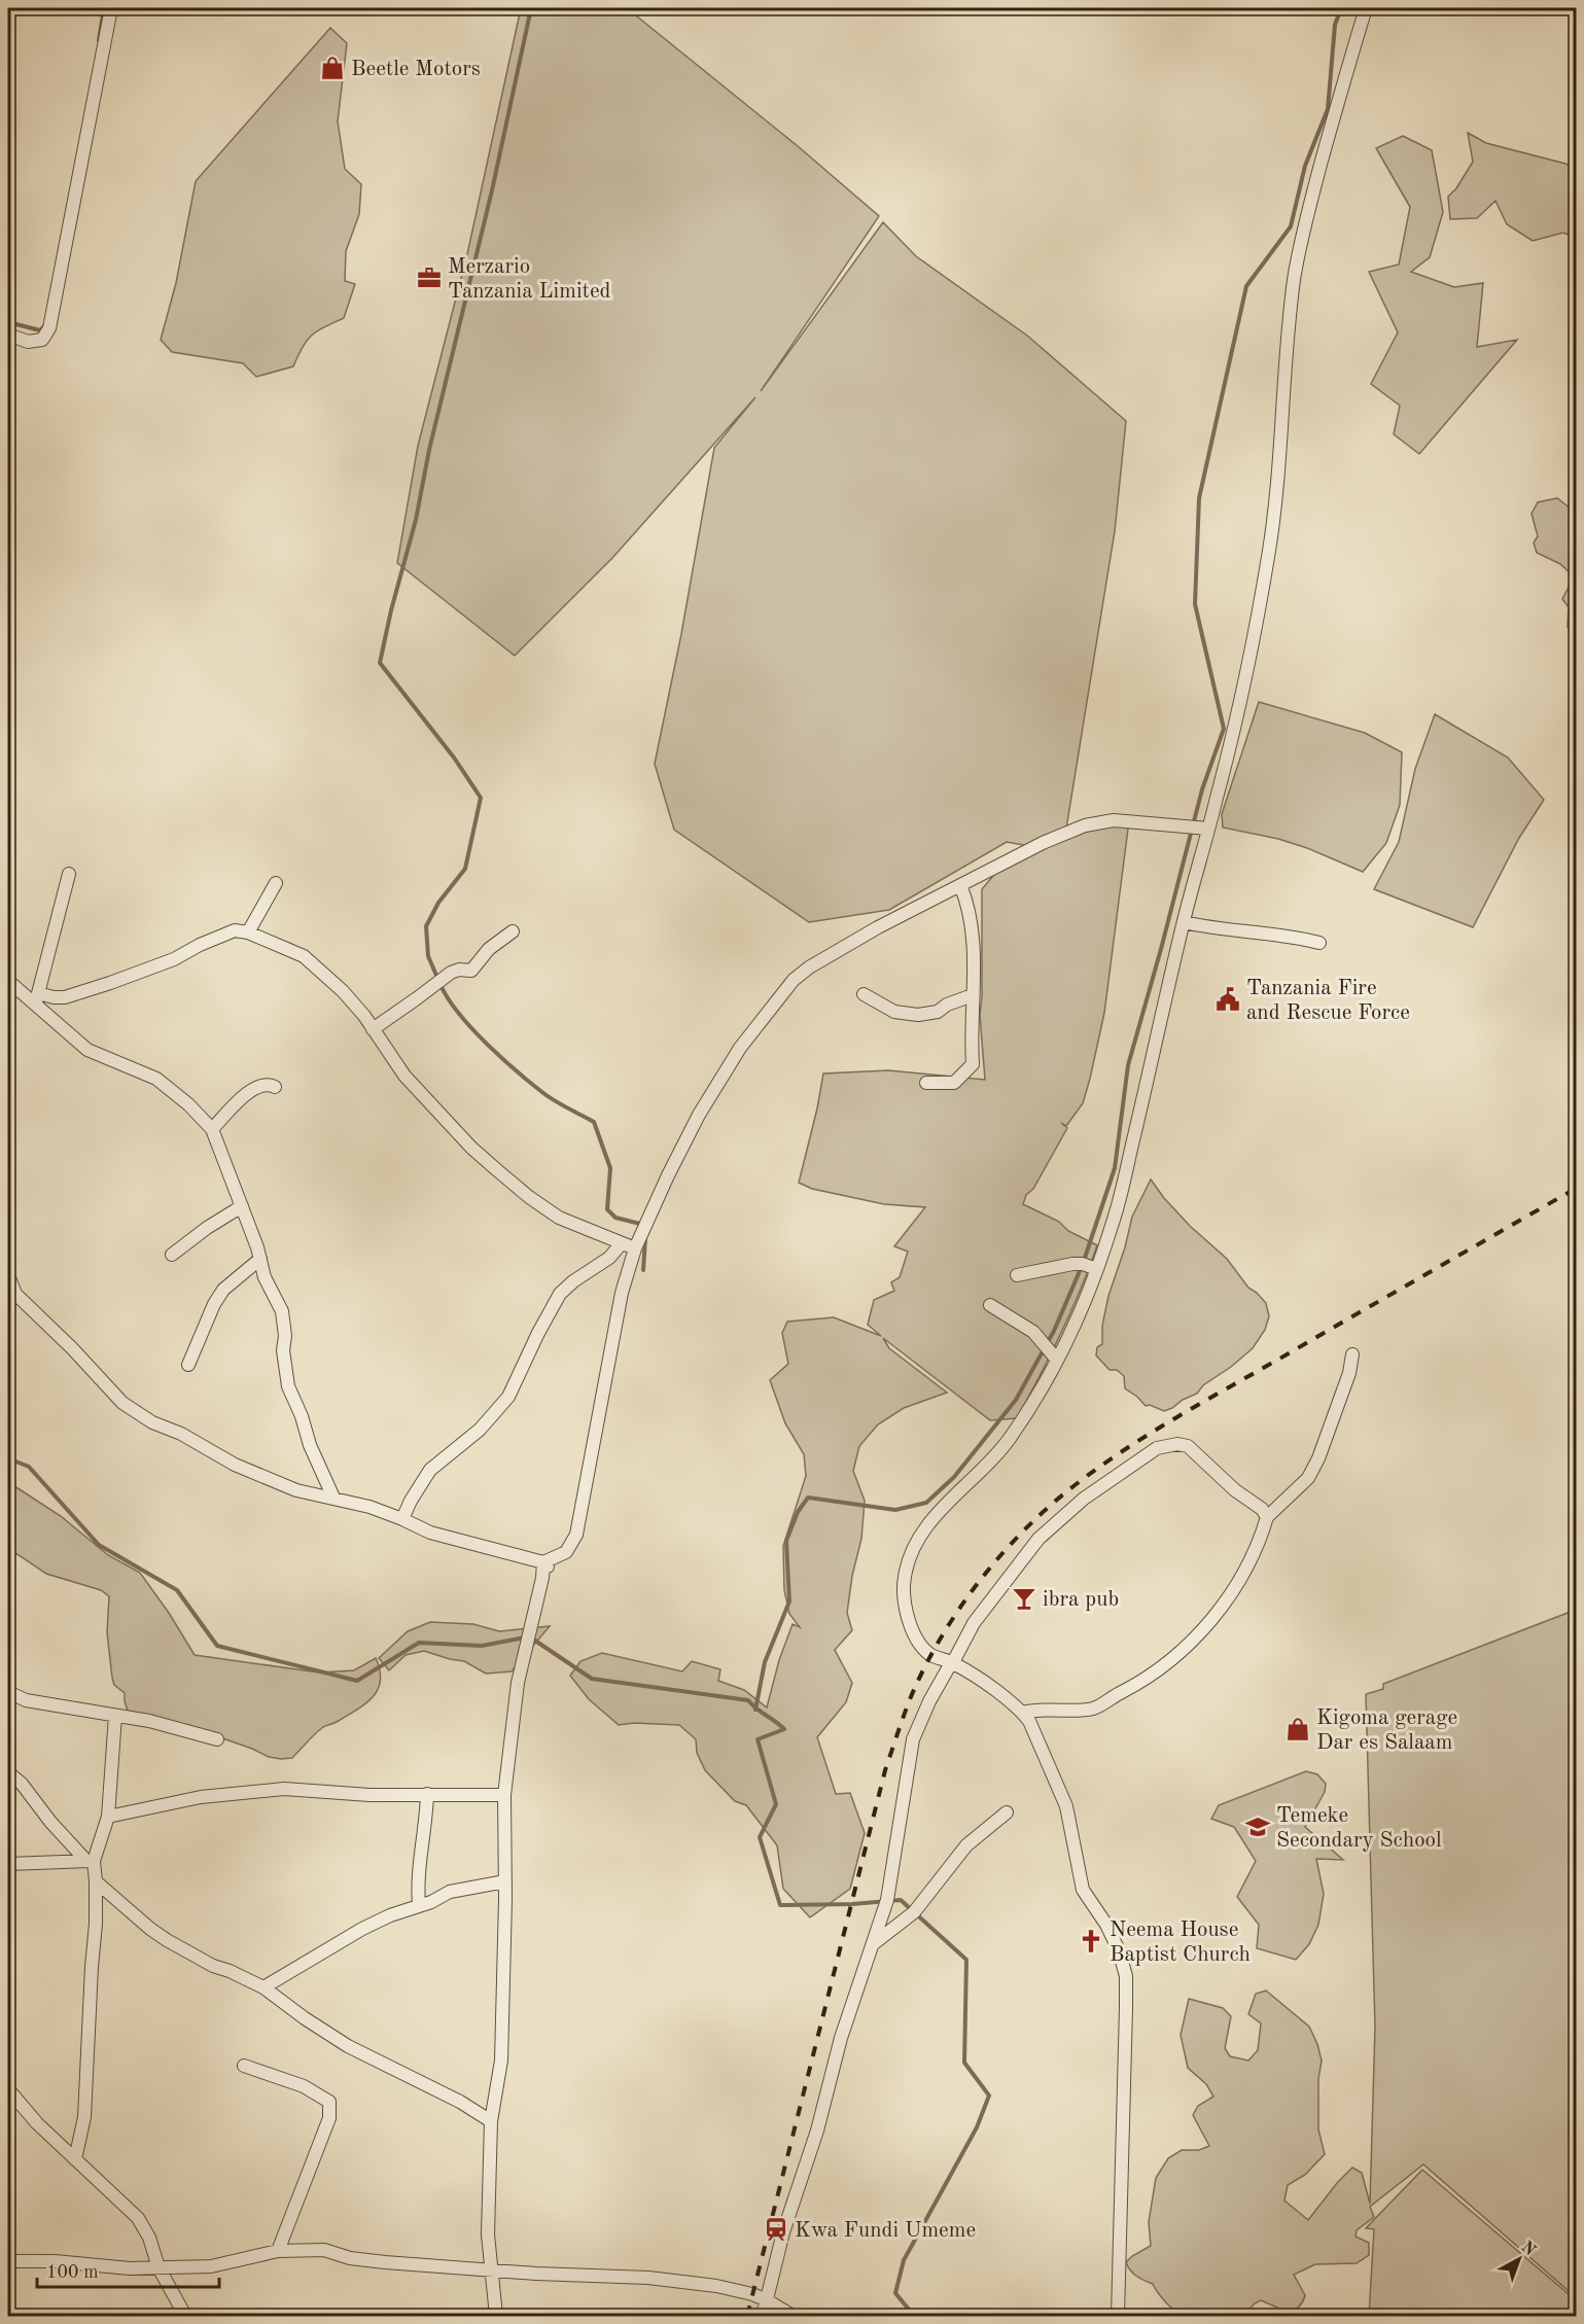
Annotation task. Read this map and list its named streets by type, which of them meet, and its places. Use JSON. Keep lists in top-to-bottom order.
{
  "places": {
    "shop": ["Beetle Motors", "Kigoma gerage Dar es Salaam"],
    "office": ["Merzario Tanzania Limited"],
    "public building": ["Tanzania Fire and Rescue Force"],
    "bar": ["ibra pub"],
    "school or university": ["Temeke Secondary School"],
    "church": ["Neema House Baptist Church"],
    "station": ["Kwa Fundi Umeme"]
  },
  "scale_bar": "100 m",
  "north": "top right"
}
